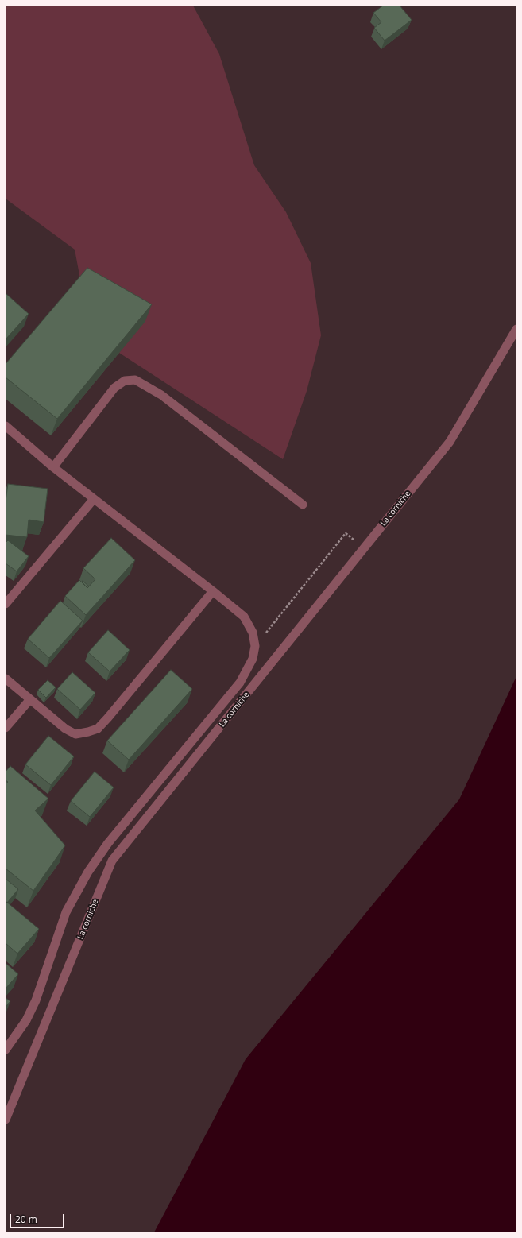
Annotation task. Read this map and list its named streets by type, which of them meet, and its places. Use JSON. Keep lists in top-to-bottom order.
{
  "streets": {
    "street": ["La corniche"]
  },
  "scale_bar": "20 m"
}
